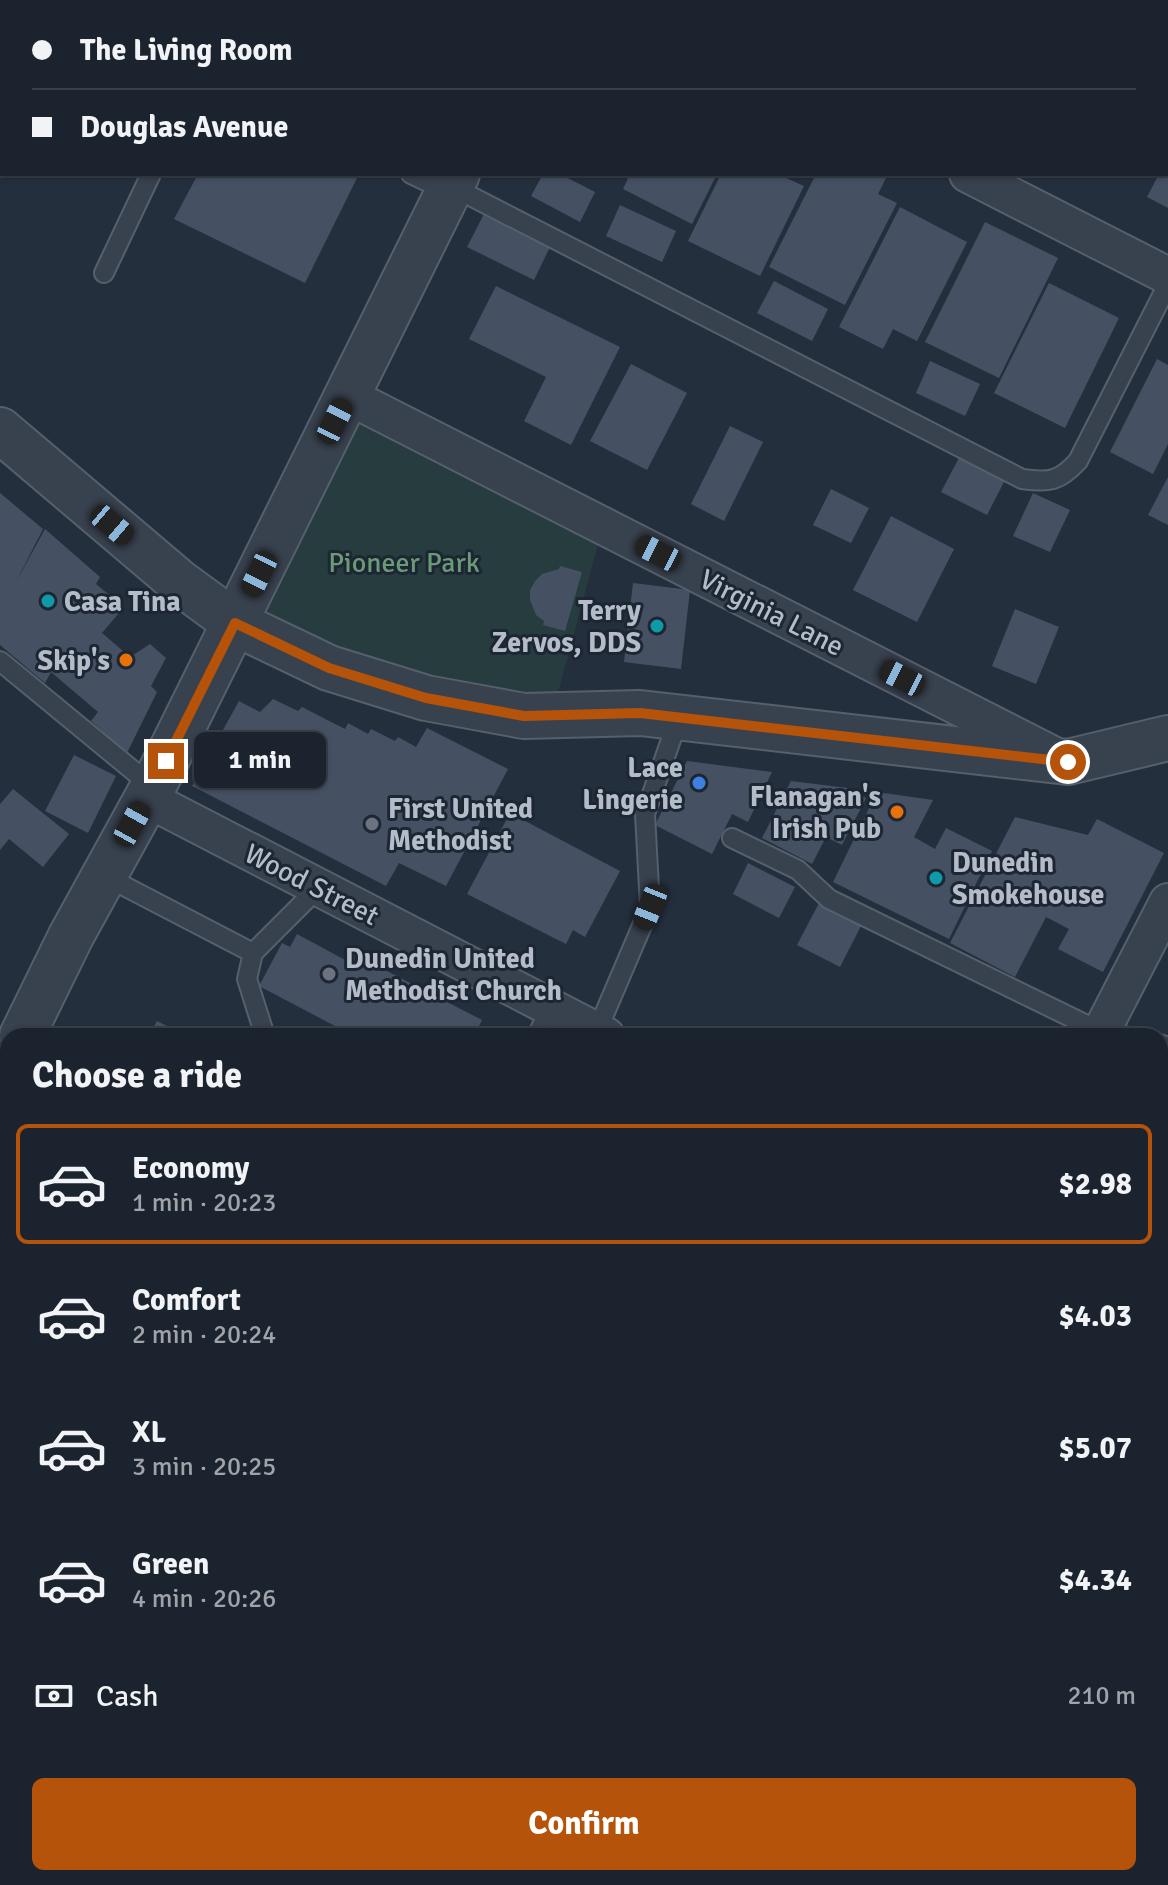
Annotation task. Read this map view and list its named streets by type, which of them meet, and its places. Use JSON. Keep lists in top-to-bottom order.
{
  "streets": {
    "street": ["Virginia Lane", "Wood Street"]
  },
  "parks": ["Pioneer Park"],
  "places": [
    "Casa Tina",
    "Terry Zervos, DDS",
    "Skip's",
    "Lace Lingerie",
    "Flanagan's Irish Pub",
    "First United Methodist",
    "Dunedin Smokehouse",
    "Dunedin United Methodist Church"
  ],
  "page": {
    "banner": ["The Living Room", "Douglas Avenue"],
    "bubble": "1 min",
    "heading": "Choose a ride",
    "list": [
      {
        "name": "Economy",
        "note": "1 min · 20:23",
        "value": "$2.98"
      },
      {
        "name": "Comfort",
        "note": "2 min · 20:24",
        "value": "$4.03"
      },
      {
        "name": "XL",
        "note": "3 min · 20:25",
        "value": "$5.07"
      },
      {
        "name": "Green",
        "note": "4 min · 20:26",
        "value": "$4.34"
      }
    ],
    "pay": ["Cash", "210 m"],
    "buttons": "Confirm"
  }
}
